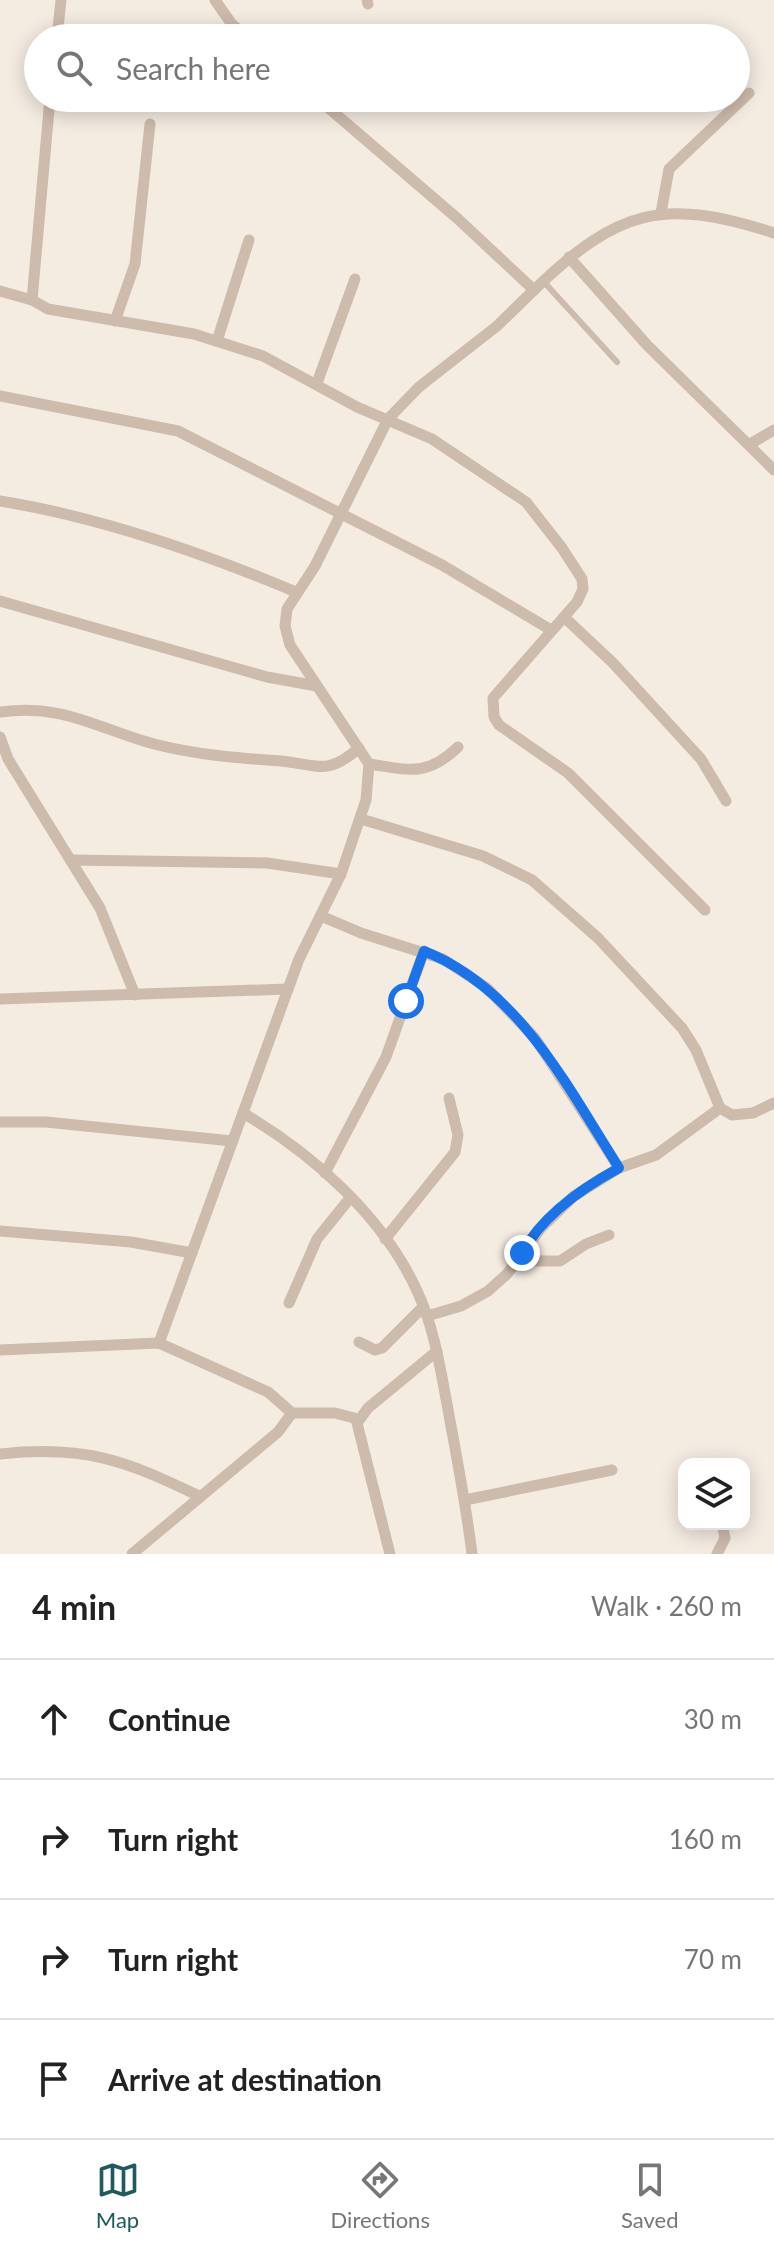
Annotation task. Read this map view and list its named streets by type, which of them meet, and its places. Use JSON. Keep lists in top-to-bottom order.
{
  "page": {
    "search": "Search here",
    "heading": ["4 min", "Walk · 260 m"],
    "list": [
      ["Continue", "30 m"],
      ["Turn right", "160 m"],
      ["Turn right", "70 m"],
      "Arrive at destination"
    ],
    "nav": ["Map", "Directions", "Saved"]
  }
}
